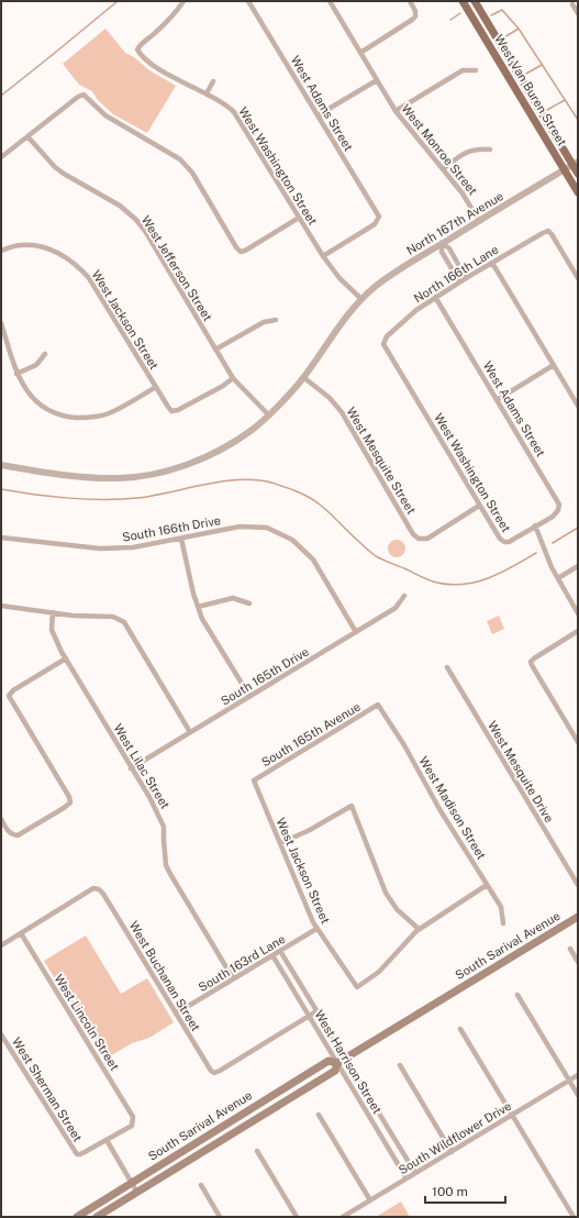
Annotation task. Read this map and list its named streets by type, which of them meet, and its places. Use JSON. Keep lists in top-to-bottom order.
{
  "streets": {
    "main road": ["West Van Buren Street", "South Sarival Avenue"],
    "street": [
      "West Adams Street",
      "West Monroe Street",
      "West Washington Street",
      "North 167th Avenue",
      "West Jefferson Street",
      "North 166th Lane",
      "West Jackson Street",
      "West Mesquite Street",
      "South 166th Drive",
      "South 165th Drive",
      "South 165th Avenue",
      "West Lilac Street",
      "West Mesquite Drive",
      "West Madison Street",
      "South 163rd Lane",
      "West Buchanan Street",
      "West Lincoln Street",
      "West Harrison Street",
      "West Sherman Street",
      "South Wildflower Drive"
    ]
  },
  "crossings": [
    ["West Van Buren Street", "North 167th Avenue"],
    ["West Adams Street", "West Washington Street"],
    ["West Adams Street", "North 166th Lane"],
    ["West Monroe Street", "North 167th Avenue"],
    ["West Washington Street", "North 167th Avenue"],
    ["West Washington Street", "North 166th Lane"],
    ["West Washington Street", "West Mesquite Street"],
    ["North 167th Avenue", "West Jefferson Street"],
    ["North 167th Avenue", "West Mesquite Street"],
    ["West Jefferson Street", "West Jackson Street"],
    ["West Jackson Street", "South 165th Avenue"],
    ["West Jackson Street", "South 163rd Lane"],
    ["South 166th Drive", "South 165th Drive"],
    ["South 165th Drive", "West Lilac Street"],
    ["South 165th Avenue", "West Madison Street"],
    ["West Lilac Street", "South 163rd Lane"],
    ["South Sarival Avenue", "West Harrison Street"],
    ["South 163rd Lane", "West Buchanan Street"],
    ["South 163rd Lane", "West Harrison Street"],
    ["West Buchanan Street", "West Lincoln Street"],
    ["West Buchanan Street", "West Harrison Street"],
    ["West Lincoln Street", "West Sherman Street"],
    ["West Harrison Street", "South Wildflower Drive"]
  ],
  "scale_bar": "100 m"
}
